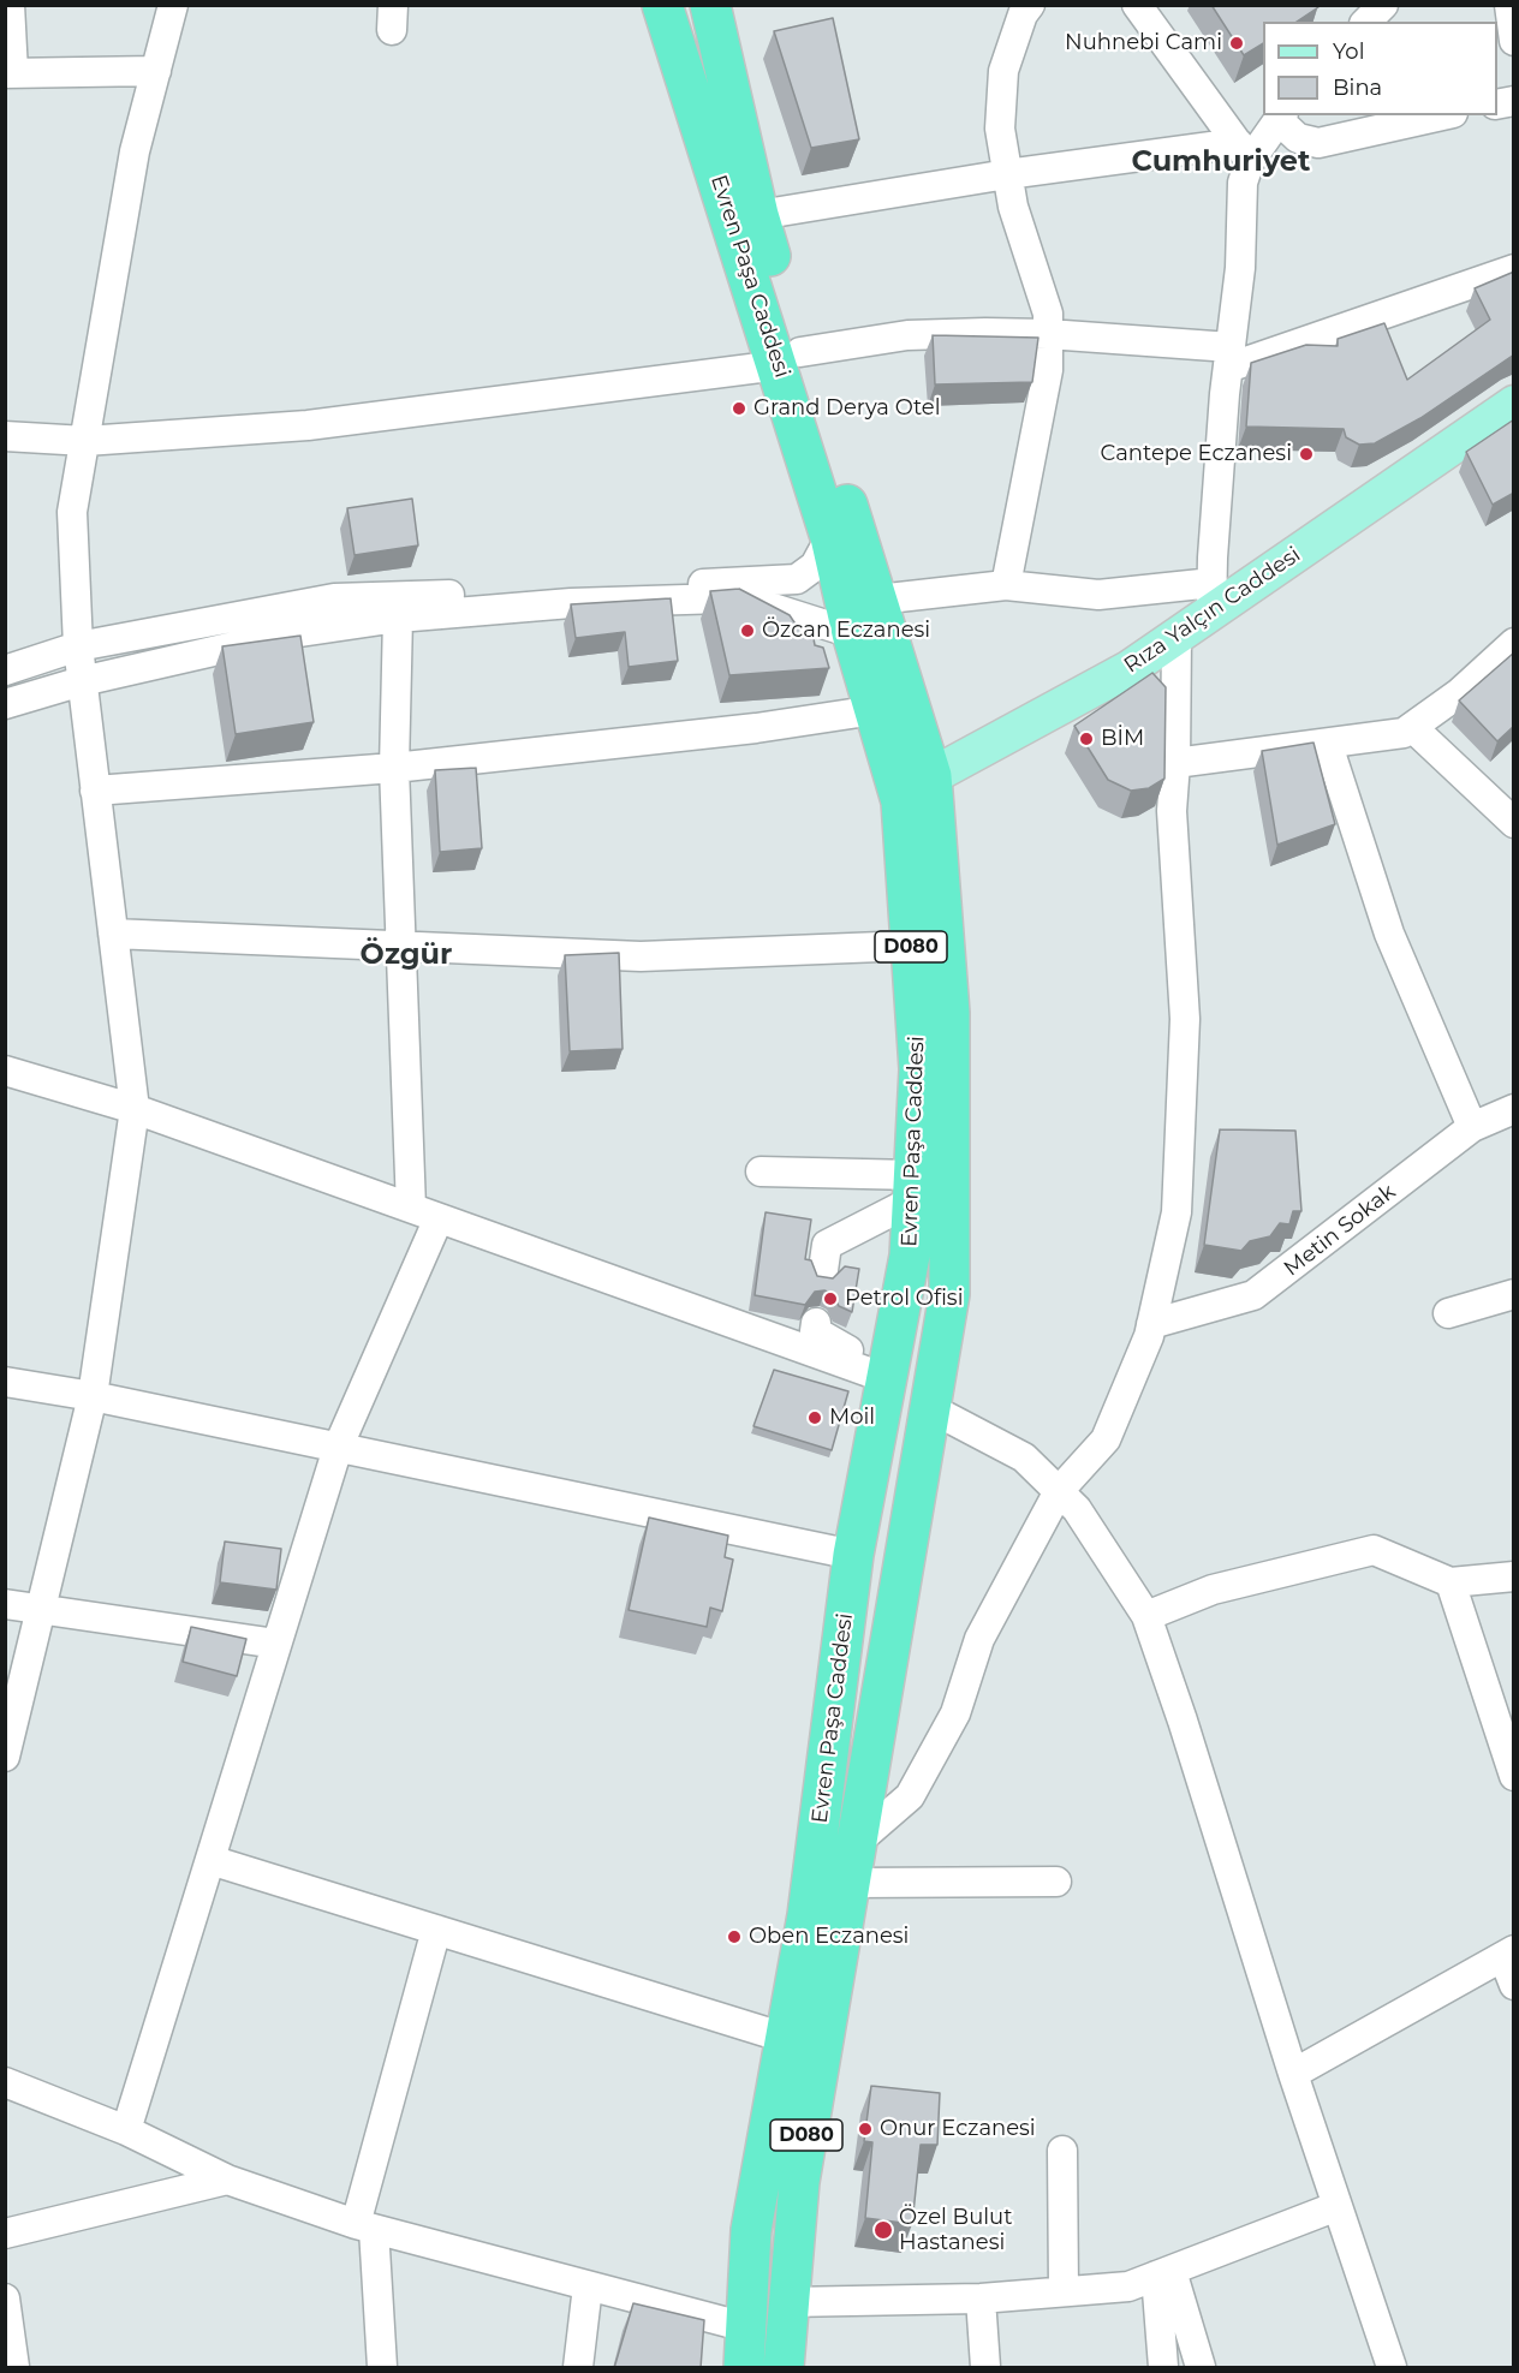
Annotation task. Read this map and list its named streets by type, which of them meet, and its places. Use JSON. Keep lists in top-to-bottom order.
{
  "streets": {
    "highway": ["Evren Paşa Caddesi", "D080"],
    "main road": ["Rıza Yalçın Caddesi"],
    "street": ["Metin Sokak"]
  },
  "crossings": [
    ["Evren Paşa Caddesi", "Rıza Yalçın Caddesi"],
    ["Evren Paşa Caddesi", "D080"]
  ],
  "districts": ["Cumhuriyet", "Özgür"],
  "places": [
    "Nuhnebi Cami",
    "Grand Derya Otel",
    "Cantepe Eczanesi",
    "Özcan Eczanesi",
    "BİM",
    "Petrol Ofisi",
    "Moil",
    "Oben Eczanesi",
    "Onur Eczanesi",
    "Özel Bulut Hastanesi"
  ],
  "legend": ["Yol", "Bina"]
}
